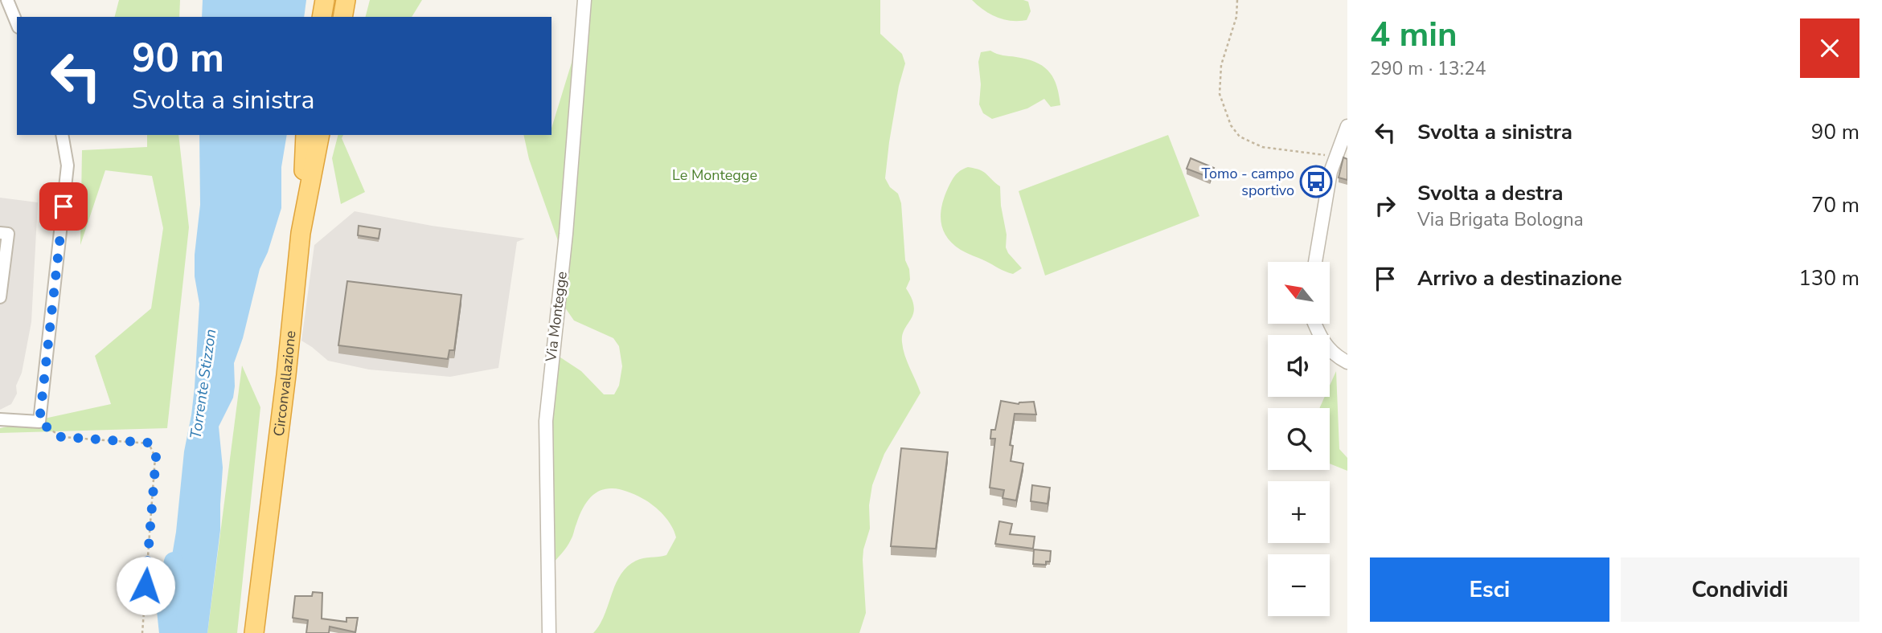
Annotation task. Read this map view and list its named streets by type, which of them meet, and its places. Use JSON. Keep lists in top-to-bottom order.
{
  "streets": {
    "highway": ["Circonvallazione"],
    "street": ["Via Montegge"]
  },
  "water": ["Torrente Stizzon"],
  "parks": ["Le Montegge"],
  "places": {
    "bus stop": ["Tomo - campo sportivo"]
  },
  "north": "top left",
  "page": {
    "heading": ["4 min", "290 m · 13:24"],
    "turn": ["90 m", "Svolta a sinistra"],
    "list": [
      {
        "name": "Svolta a sinistra",
        "value": "90 m"
      },
      {
        "name": "Svolta a destra",
        "note": "Via Brigata Bologna",
        "value": "70 m"
      },
      {
        "name": "Arrivo a destinazione",
        "value": "130 m"
      }
    ],
    "map_buttons": ["+", "−"],
    "buttons": ["Esci", "Condividi"]
  }
}
